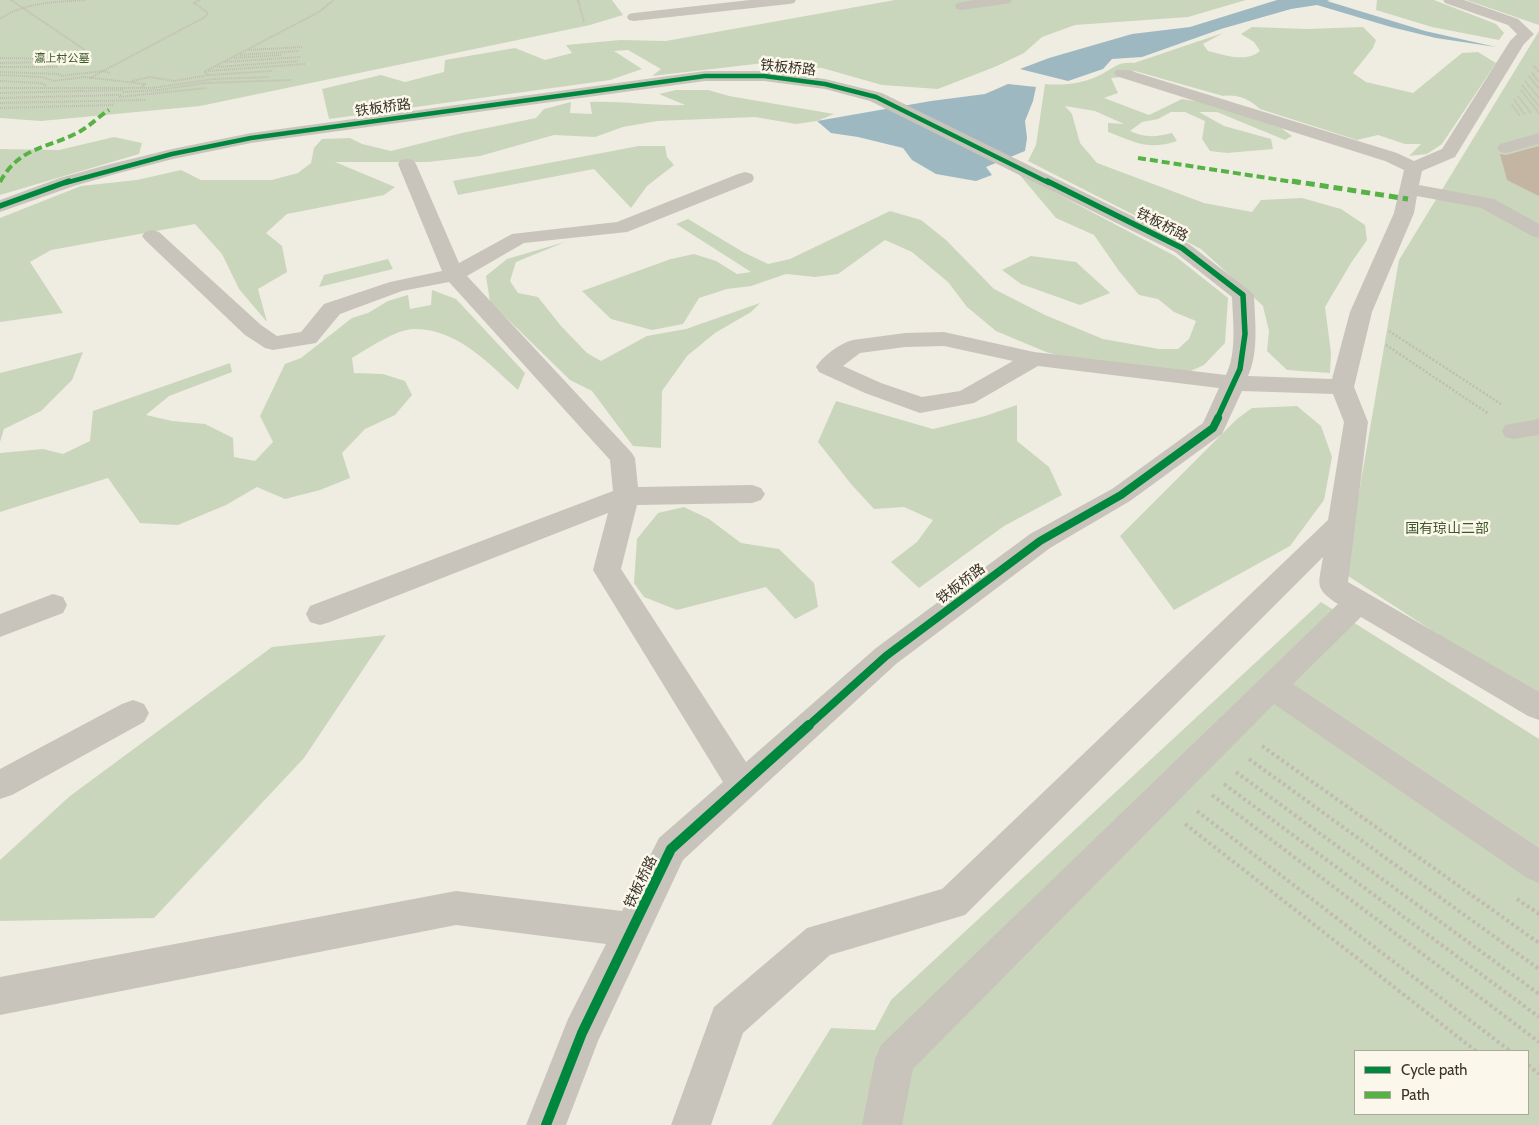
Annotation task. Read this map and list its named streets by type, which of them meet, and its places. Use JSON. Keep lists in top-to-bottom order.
{
  "streets": {
    "street": ["铁板桥路"]
  },
  "parks": ["瀛上村公墓", "国有琼山二部"],
  "legend": ["Cycle path", "Path"]
}
